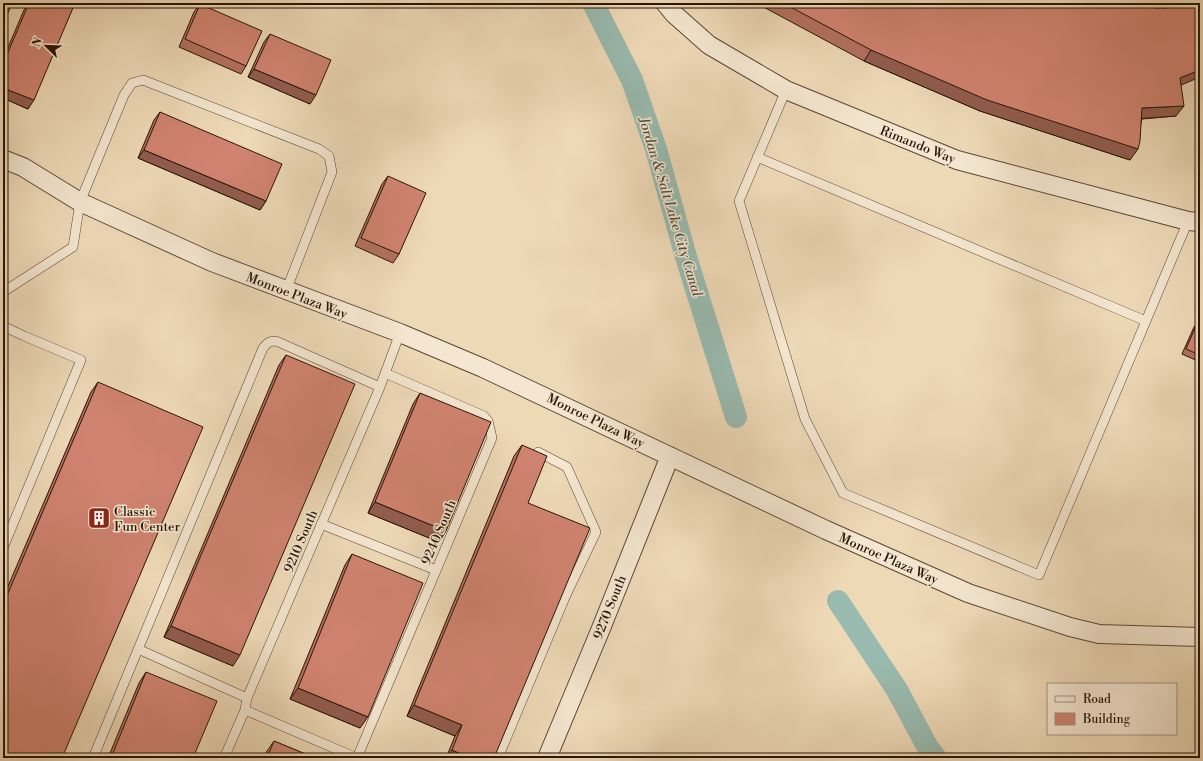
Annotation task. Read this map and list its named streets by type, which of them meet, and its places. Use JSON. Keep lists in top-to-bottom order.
{
  "streets": {
    "street": ["Rimando Way", "Monroe Plaza Way", "9270 South"],
    "lane": ["9240 South", "9210 South"]
  },
  "crossings": [
    ["Monroe Plaza Way", "9210 South"],
    ["Monroe Plaza Way", "9270 South"],
    ["9240 South", "9210 South"]
  ],
  "water": ["Jordan & Salt Lake City Canal"],
  "places": {
    "building": ["Classic Fun Center"]
  },
  "legend": ["Road", "Building"],
  "north": "top left"
}
